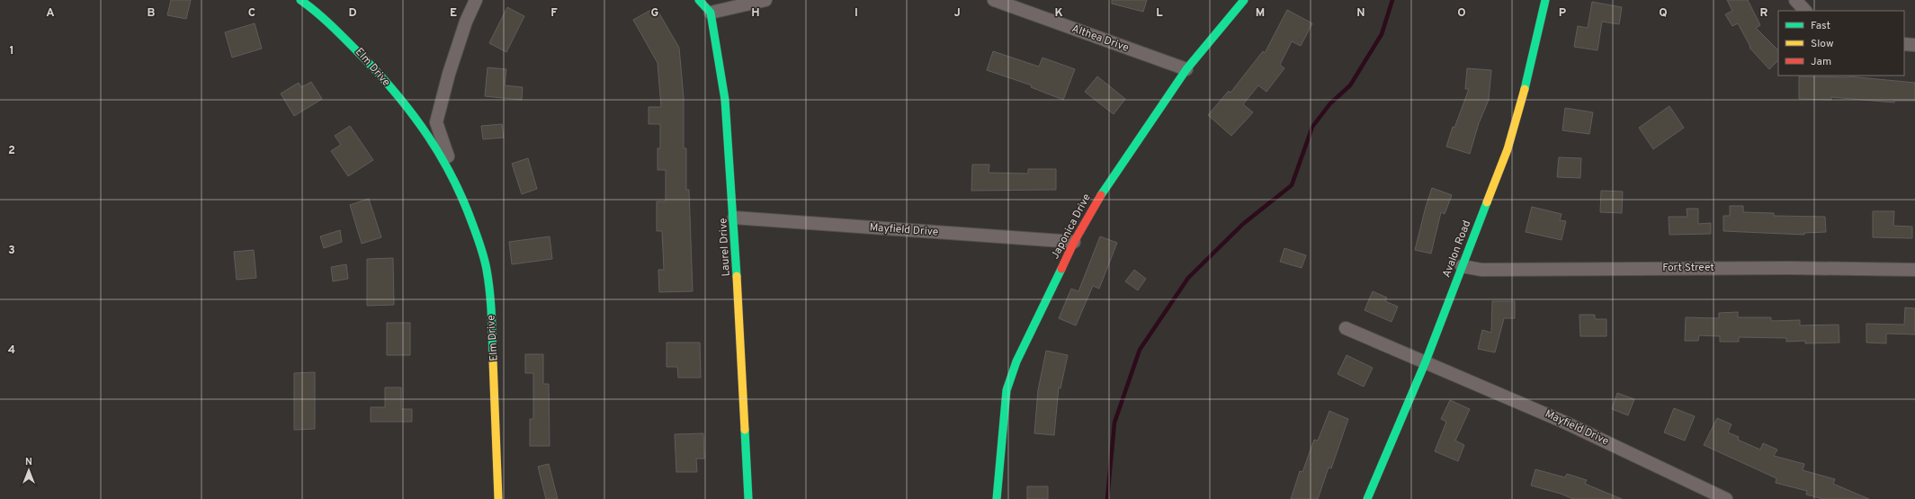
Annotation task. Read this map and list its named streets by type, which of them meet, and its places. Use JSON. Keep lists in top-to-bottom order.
{
  "streets": {
    "street": [
      "Althea Drive",
      "Elm Drive",
      "Japonica Drive",
      "Mayfield Drive",
      "Laurel Drive",
      "Avalon Road",
      "Fort Street"
    ]
  },
  "crossings": [
    ["Althea Drive", "Japonica Drive"],
    ["Japonica Drive", "Mayfield Drive"],
    ["Mayfield Drive", "Laurel Drive"],
    ["Mayfield Drive", "Avalon Road"],
    ["Avalon Road", "Fort Street"]
  ],
  "legend": ["Fast", "Slow", "Jam"],
  "north": "top",
  "grid": {
    "columns": [
      "A",
      "B",
      "C",
      "D",
      "E",
      "F",
      "G",
      "H",
      "I",
      "J",
      "K",
      "L",
      "M",
      "N",
      "O",
      "P",
      "Q",
      "R"
    ],
    "rows": [
      "1",
      "2",
      "3",
      "4"
    ]
  }
}
